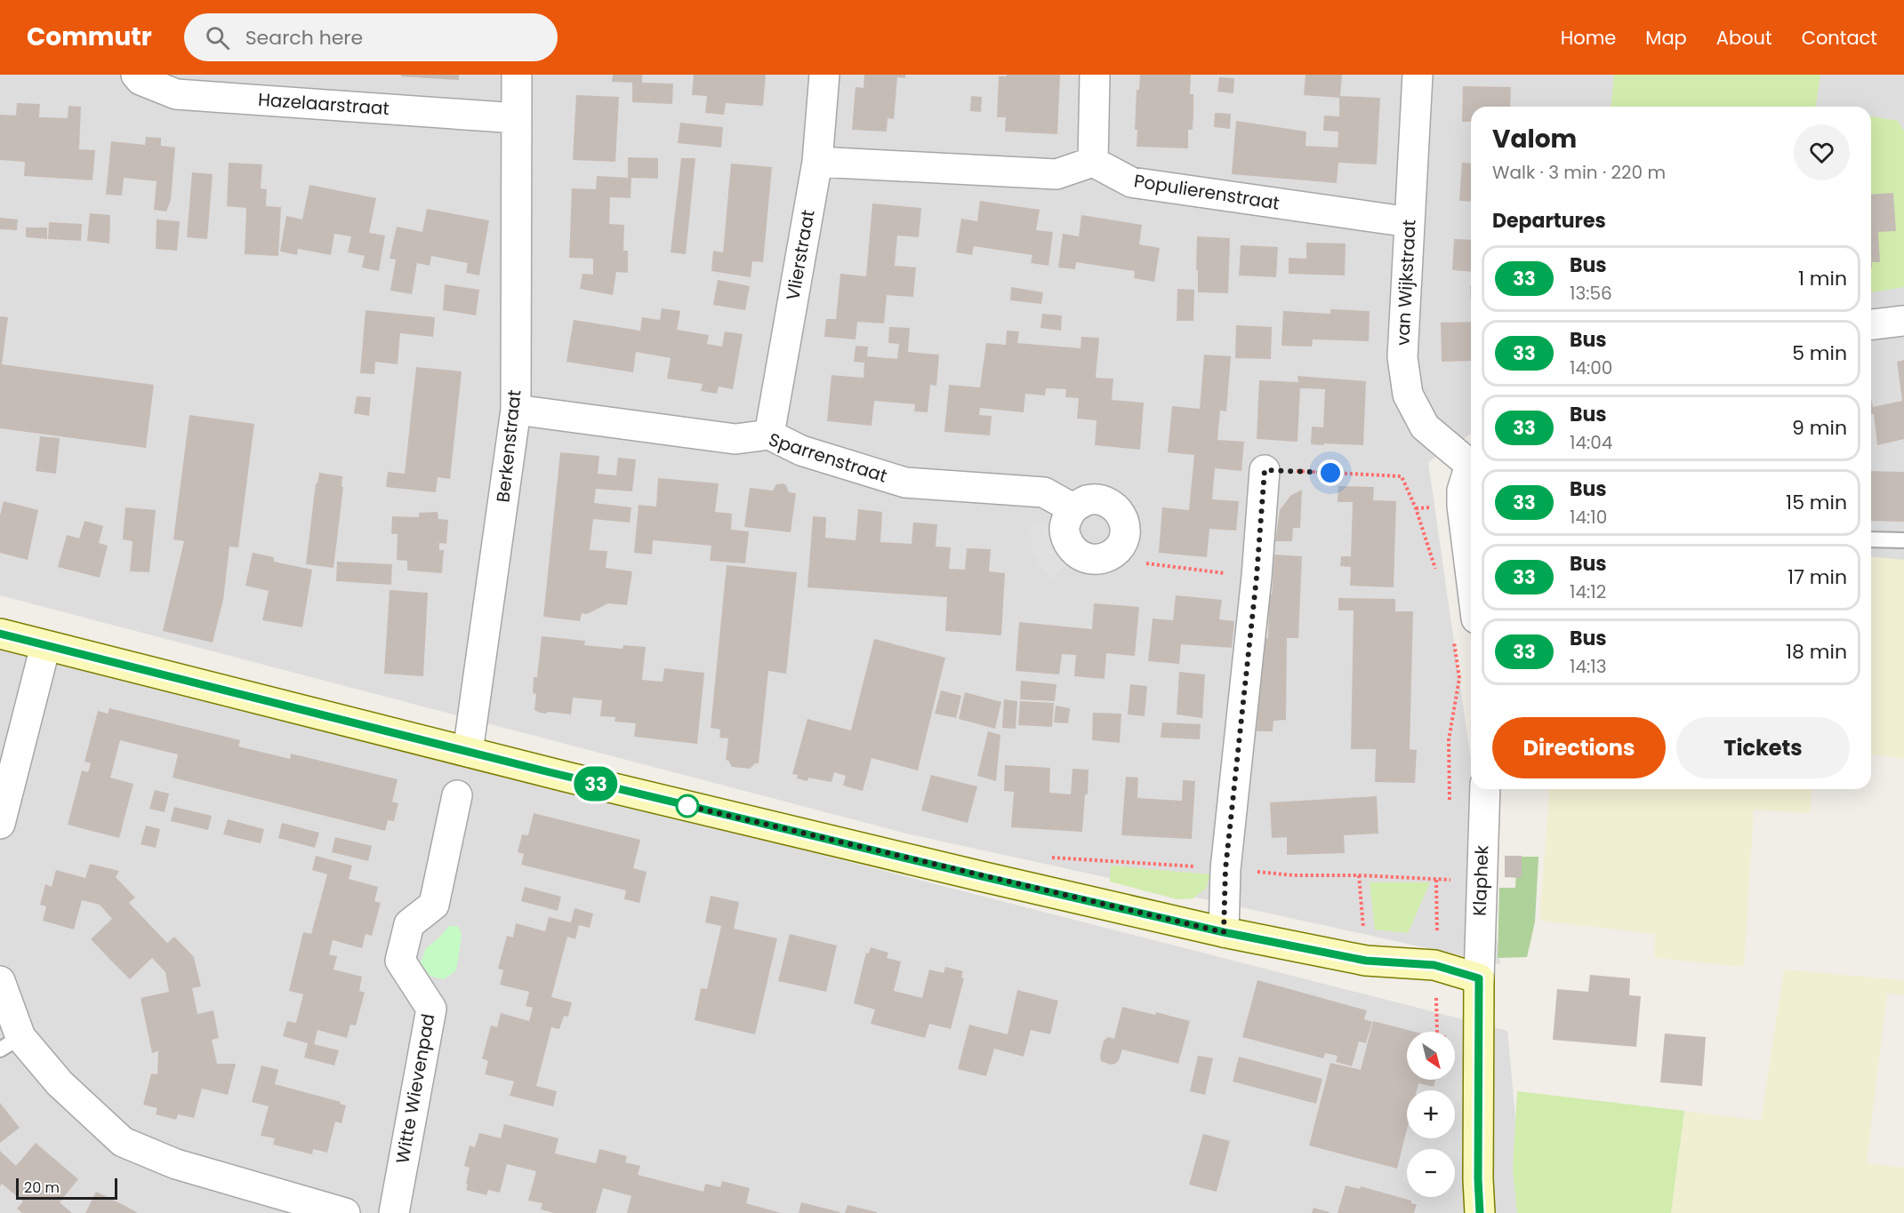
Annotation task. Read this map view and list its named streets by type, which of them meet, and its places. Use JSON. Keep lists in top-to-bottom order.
{
  "streets": {
    "street": [
      "Hazelaarstraat",
      "Populierenstraat",
      "Vlierstraat",
      "van Wijkstraat",
      "Berkenstraat",
      "Sparrenstraat",
      "Klaphek",
      "Witte Wievenpad"
    ]
  },
  "crossings": [
    ["Hazelaarstraat", "Berkenstraat"],
    ["Populierenstraat", "van Wijkstraat"],
    ["Vlierstraat", "Sparrenstraat"],
    ["Berkenstraat", "Sparrenstraat"]
  ],
  "lines": ["bus line 33"],
  "scale_bar": "20 m",
  "north": "bottom right",
  "page": {
    "header": "Commutr",
    "search": "Search here",
    "nav": [
      "Home",
      "Map",
      "About",
      "Contact"
    ],
    "on_map": "33",
    "heading": [
      ["Valom", "Walk · 3 min · 220 m"],
      "Departures"
    ],
    "list": [
      {
        "mark": "33",
        "name": "Bus",
        "note": "13:56",
        "value": "1 min"
      },
      {
        "mark": "33",
        "name": "Bus",
        "note": "14:00",
        "value": "5 min"
      },
      {
        "mark": "33",
        "name": "Bus",
        "note": "14:04",
        "value": "9 min"
      },
      {
        "mark": "33",
        "name": "Bus",
        "note": "14:10",
        "value": "15 min"
      },
      {
        "mark": "33",
        "name": "Bus",
        "note": "14:12",
        "value": "17 min"
      },
      {
        "mark": "33",
        "name": "Bus",
        "note": "14:13",
        "value": "18 min"
      }
    ],
    "buttons": ["Directions", "Tickets"],
    "map_buttons": ["+", "−"],
    "scale": "20 m"
  }
}
